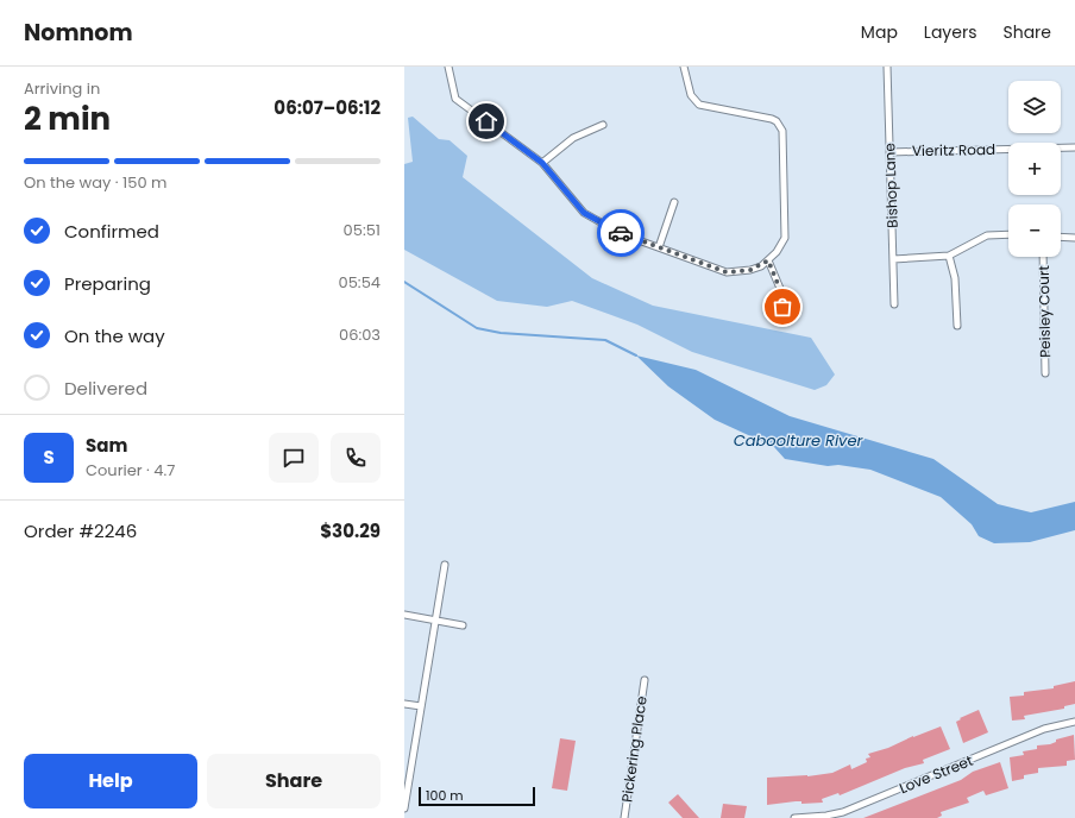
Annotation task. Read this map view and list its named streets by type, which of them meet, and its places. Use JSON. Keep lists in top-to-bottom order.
{
  "streets": {
    "street": [
      "Vieritz Road",
      "Bishop Lane",
      "Peisley Court",
      "Pickering Place",
      "Love Street"
    ]
  },
  "crossings": [
    ["Vieritz Road", "Bishop Lane"]
  ],
  "water": ["Caboolture River"],
  "scale_bar": "100 m",
  "page": {
    "header": "Nomnom",
    "nav": ["Map", "Layers", "Share"],
    "heading": ["2 min", "Arriving in", "06:07–06:12"],
    "panel": [
      "Sam",
      "Courier · 4.7",
      "Order #2246",
      "$30.29"
    ],
    "map_buttons": ["+", "−"],
    "bar": "On the way · 150 m",
    "list": [
      ["Confirmed", "05:51"],
      ["Preparing", "05:54"],
      ["On the way", "06:03"],
      "Delivered"
    ],
    "round": "S",
    "buttons": ["Help", "Share"],
    "scale": "100 m"
  }
}
